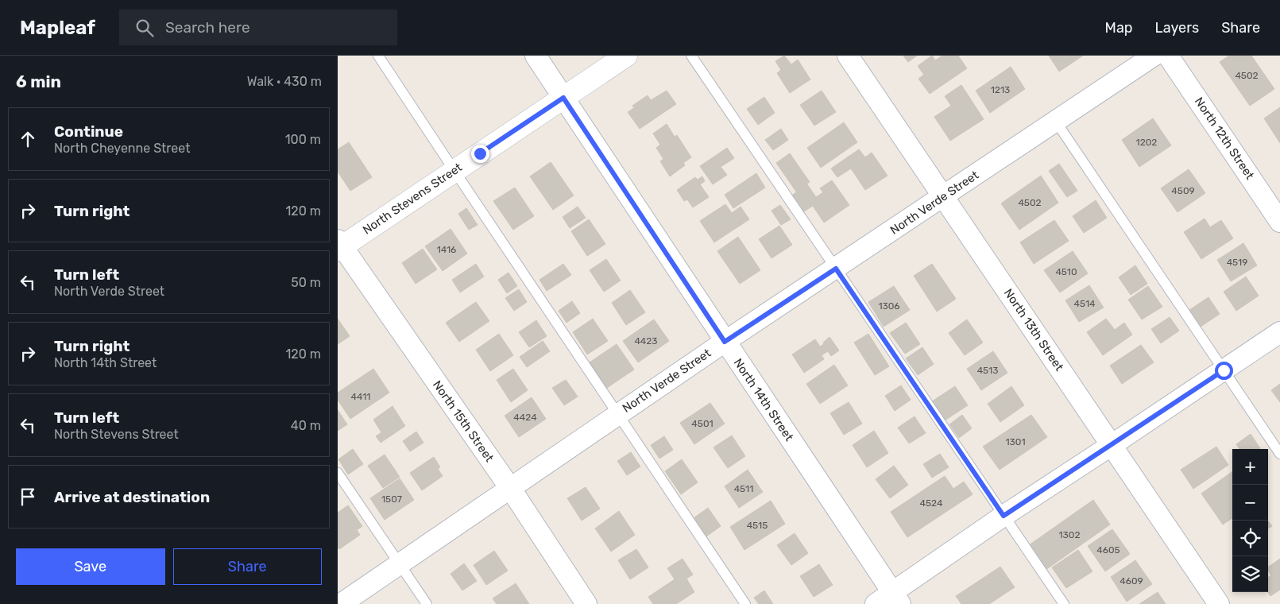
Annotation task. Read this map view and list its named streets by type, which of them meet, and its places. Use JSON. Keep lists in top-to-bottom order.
{
  "streets": {
    "street": [
      "North 12th Street",
      "North Stevens Street",
      "North Verde Street",
      "North 13th Street",
      "North 14th Street",
      "North 15th Street"
    ]
  },
  "crossings": [
    ["North Stevens Street", "North 14th Street"],
    ["North Stevens Street", "North 15th Street"],
    ["North Verde Street", "North 13th Street"],
    ["North Verde Street", "North 14th Street"],
    ["North Verde Street", "North 15th Street"]
  ],
  "house_numbers": [
    "4502",
    "1213",
    "1202",
    "4509",
    "4502",
    "1416",
    "4519",
    "4510",
    "4514",
    "1306",
    "4423",
    "4513",
    "4411",
    "4424",
    "4501",
    "1301",
    "4511",
    "1507",
    "4524",
    "4515",
    "1302",
    "4605",
    "4609"
  ],
  "page": {
    "header": "Mapleaf",
    "search": "Search here",
    "nav": ["Map", "Layers", "Share"],
    "heading": ["6 min", "Walk · 430 m"],
    "list": [
      ["Continue", "North Cheyenne Street", "100 m"],
      ["Turn right", "120 m"],
      ["Turn left", "North Verde Street", "50 m"],
      ["Turn right", "North 14th Street", "120 m"],
      ["Turn left", "North Stevens Street", "40 m"],
      "Arrive at destination"
    ],
    "map_buttons": ["+", "−"],
    "buttons": ["Save", "Share"]
  }
}
